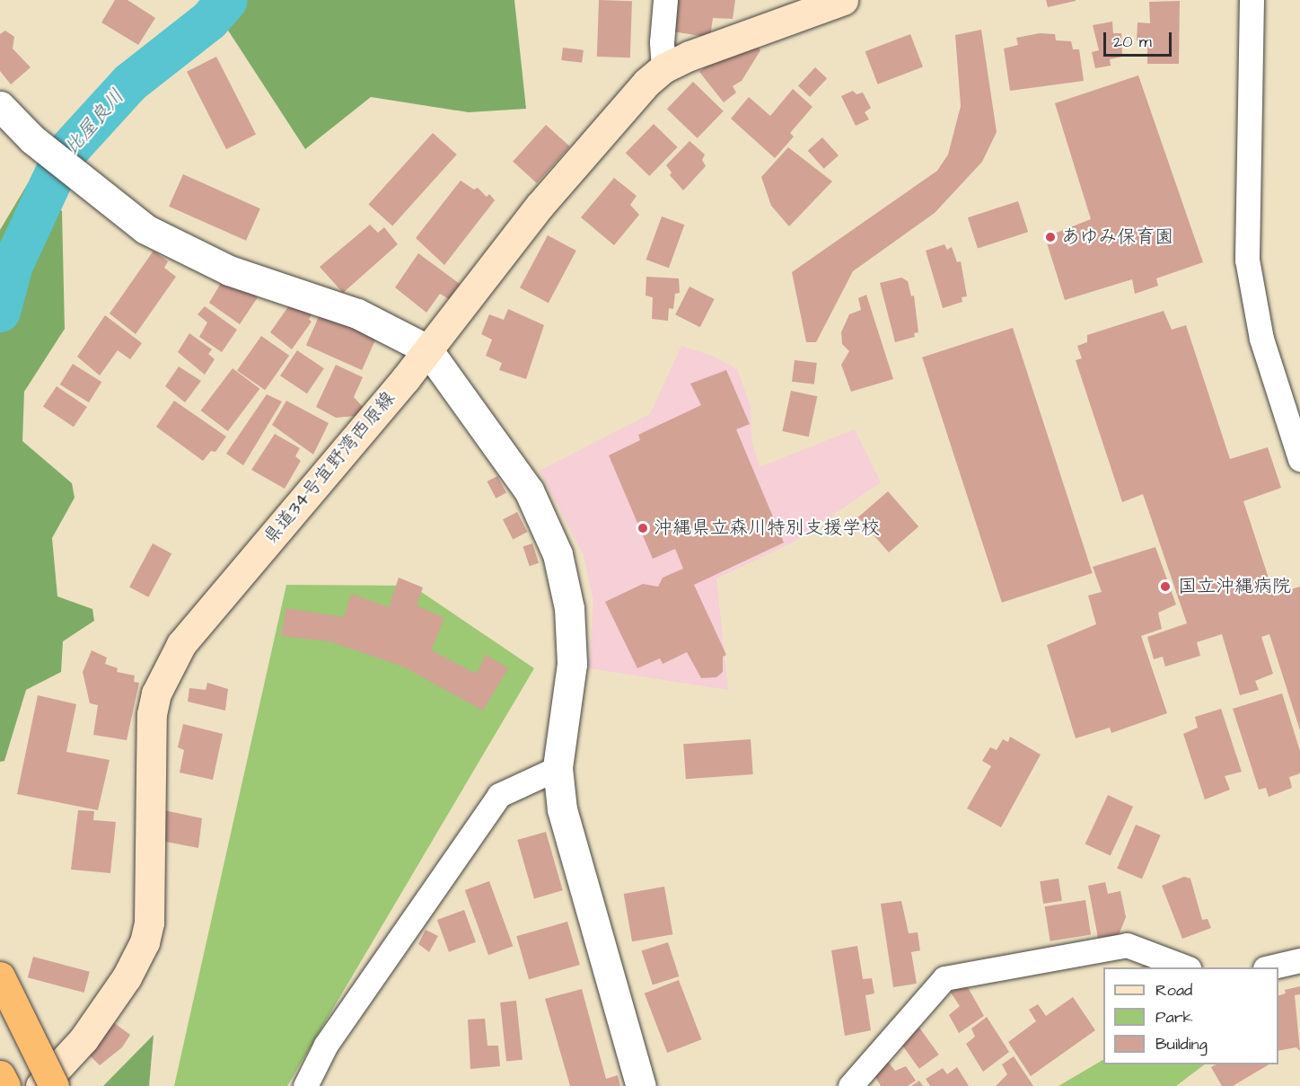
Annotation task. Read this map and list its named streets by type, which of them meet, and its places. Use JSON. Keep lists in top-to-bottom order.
{
  "streets": {
    "main road": ["県道34号宜野湾西原線"]
  },
  "water": ["比屋良川"],
  "places": ["あゆみ保育園", "沖縄県立森川特別支援学校", "国立沖縄病院"],
  "legend": ["Road", "Park", "Building"],
  "scale_bar": "20 m"
}
